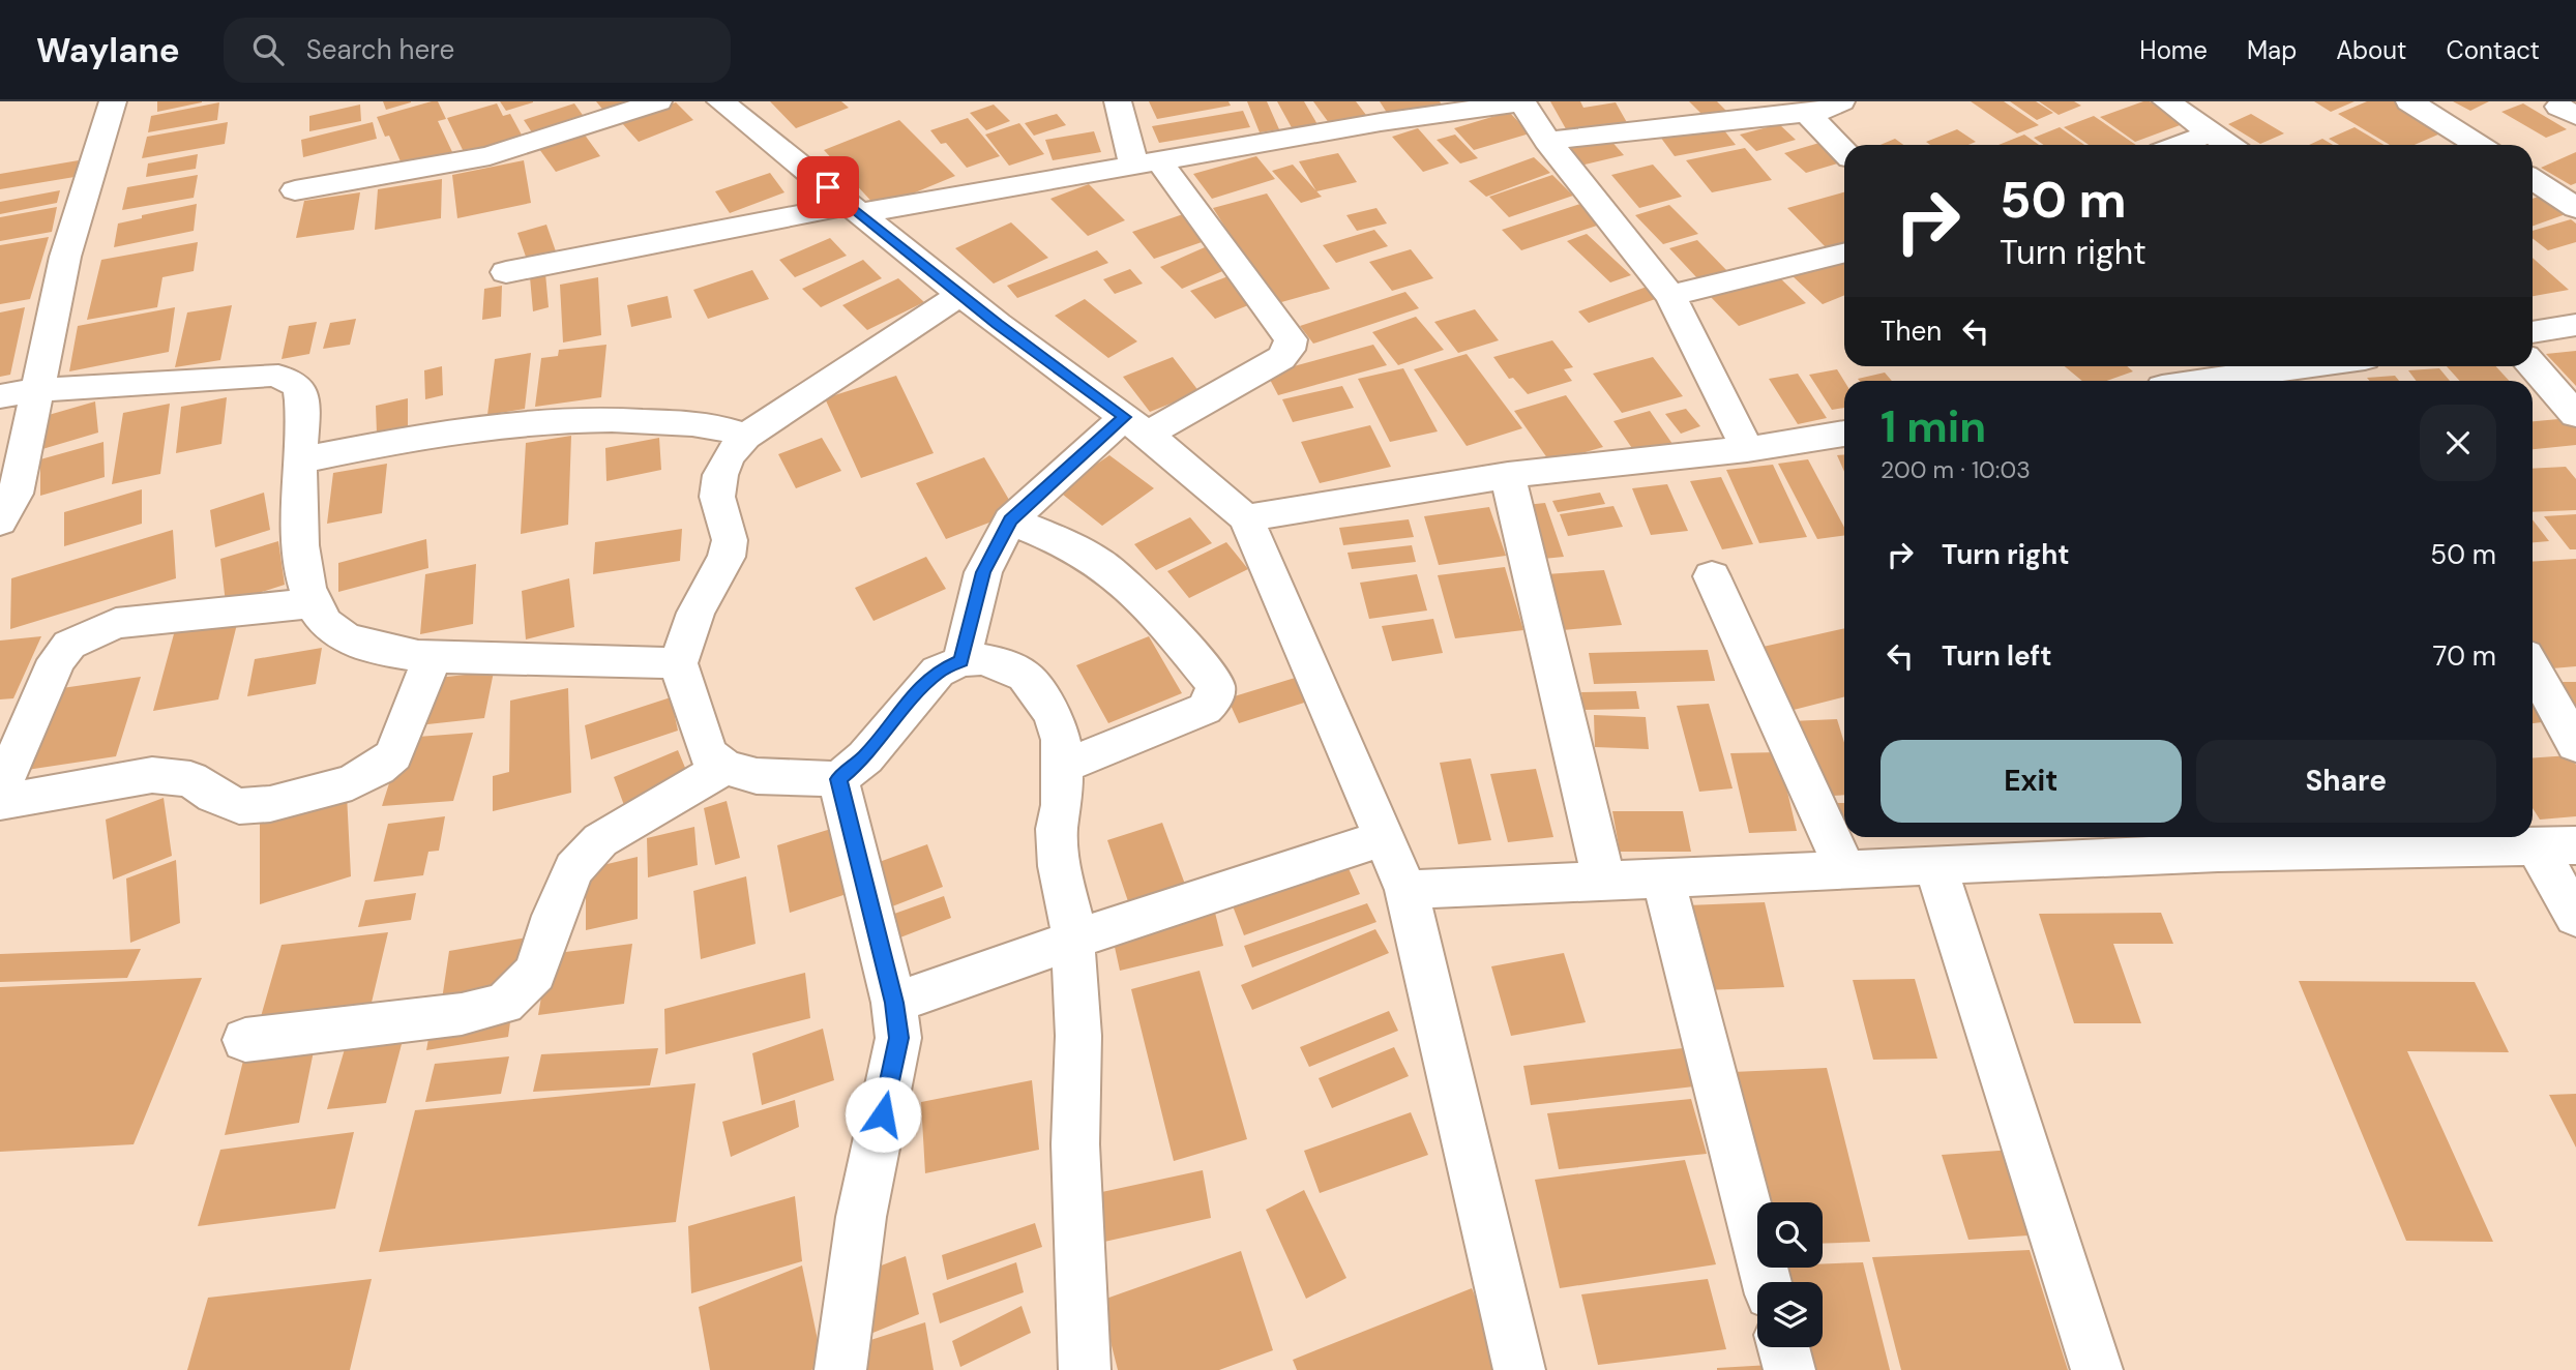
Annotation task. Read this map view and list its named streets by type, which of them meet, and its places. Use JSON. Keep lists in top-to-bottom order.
{
  "page": {
    "header": "Waylane",
    "search": "Search here",
    "nav": [
      "Home",
      "Map",
      "About",
      "Contact"
    ],
    "turn": ["50 m", "Turn right"],
    "then": "Then",
    "heading": ["1 min", "200 m · 10:03"],
    "list": [
      {
        "name": "Turn right",
        "value": "50 m"
      },
      {
        "name": "Turn left",
        "value": "70 m"
      }
    ],
    "buttons": ["Exit", "Share"]
  }
}
